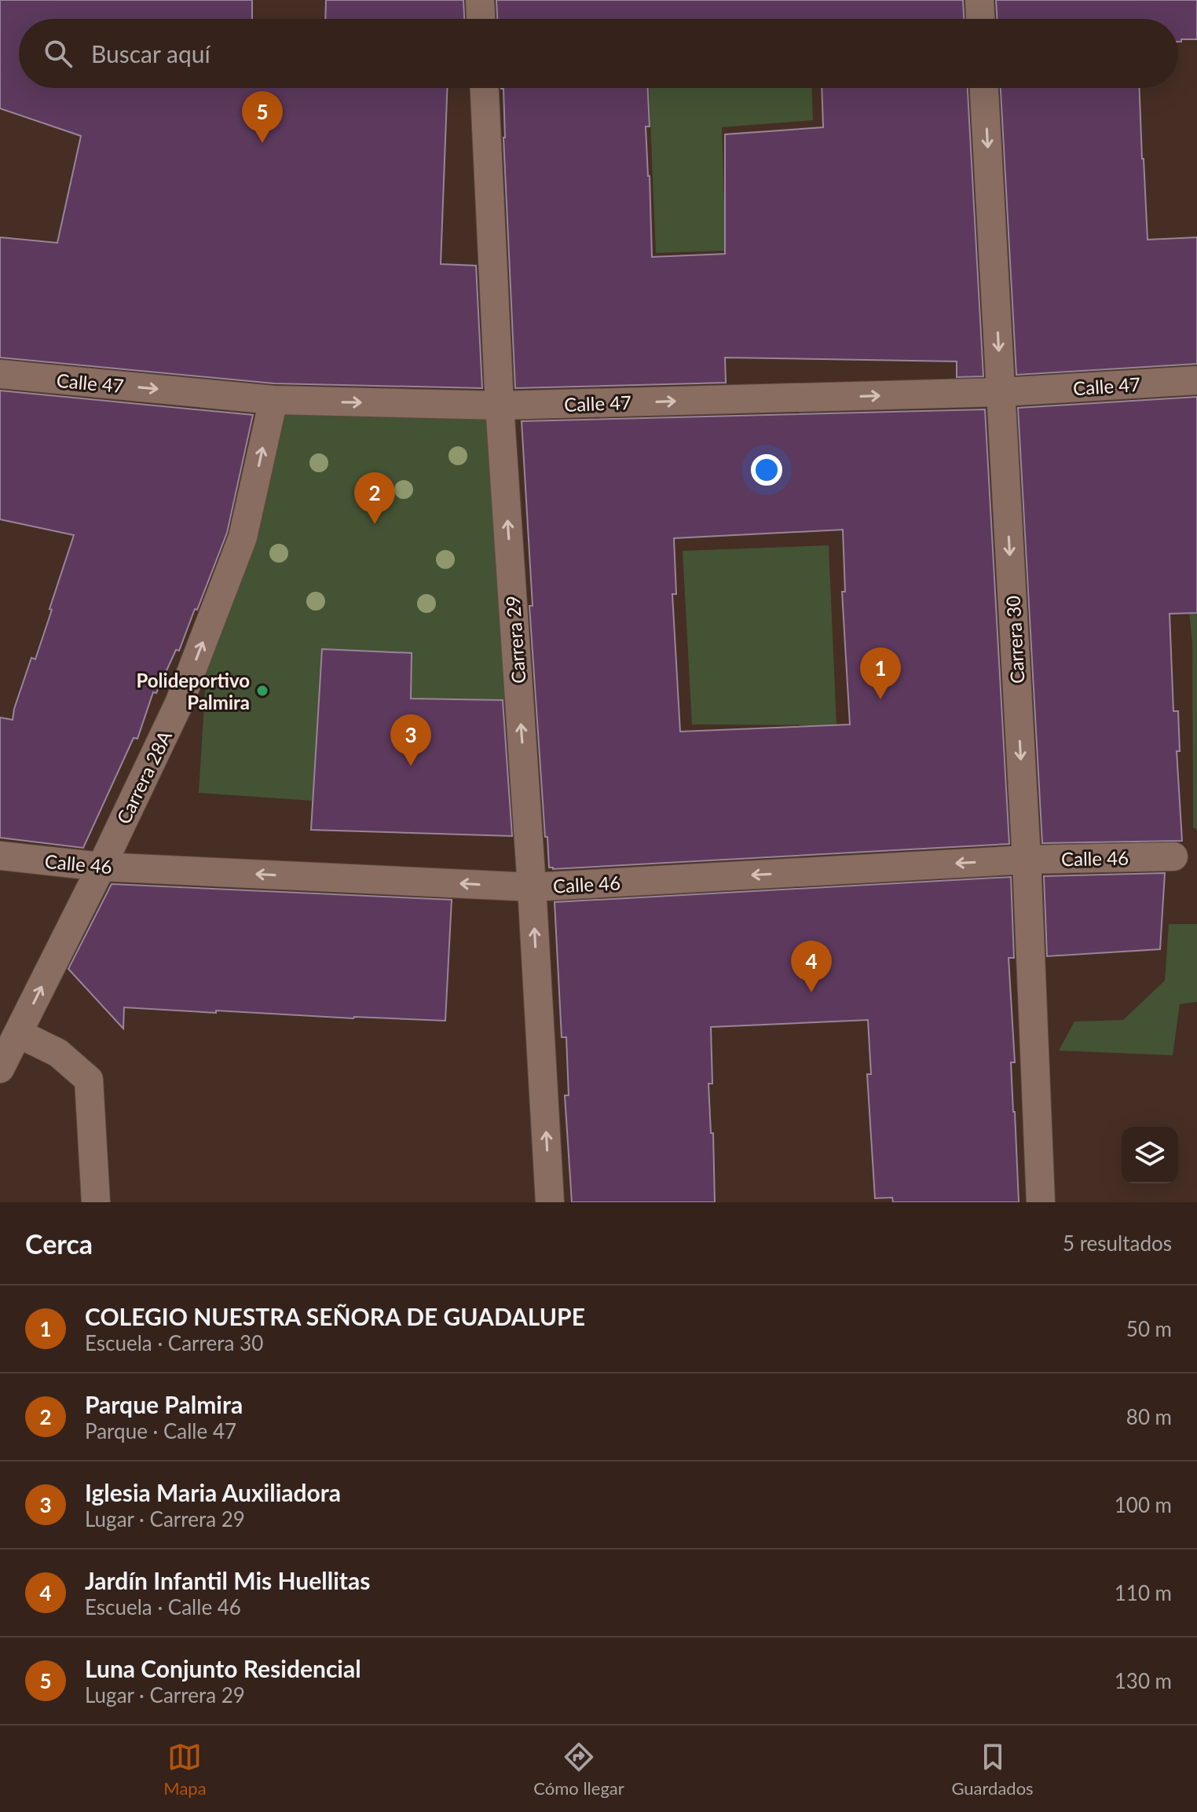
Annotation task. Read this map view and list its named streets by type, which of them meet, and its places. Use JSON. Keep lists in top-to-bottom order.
{
  "streets": {
    "street": [
      "Calle 47",
      "Carrera 29",
      "Carrera 30",
      "Carrera 28A",
      "Calle 46"
    ]
  },
  "crossings": [
    ["Calle 47", "Carrera 29"],
    ["Calle 47", "Carrera 30"],
    ["Calle 47", "Carrera 28A"],
    ["Carrera 29", "Calle 46"],
    ["Carrera 30", "Calle 46"],
    ["Carrera 28A", "Calle 46"]
  ],
  "one_way": [
    "Calle 47",
    "Carrera 29",
    "Carrera 30",
    "Carrera 28A",
    "Calle 46"
  ],
  "places": ["Polideportivo Palmira"],
  "page": {
    "search": "Buscar aquí",
    "pins": [
      "5",
      "2",
      "1",
      "3",
      "4"
    ],
    "heading": ["Cerca", "5 resultados"],
    "list": [
      {
        "mark": "1",
        "name": "COLEGIO NUESTRA SEÑORA DE GUADALUPE",
        "note": "Escuela · Carrera 30",
        "value": "50 m"
      },
      {
        "mark": "2",
        "name": "Parque Palmira",
        "note": "Parque · Calle 47",
        "value": "80 m"
      },
      {
        "mark": "3",
        "name": "Iglesia Maria Auxiliadora",
        "note": "Lugar · Carrera 29",
        "value": "100 m"
      },
      {
        "mark": "4",
        "name": "Jardín Infantil Mis Huellitas",
        "note": "Escuela · Calle 46",
        "value": "110 m"
      },
      {
        "mark": "5",
        "name": "Luna Conjunto Residencial",
        "note": "Lugar · Carrera 29",
        "value": "130 m"
      }
    ],
    "nav": ["Mapa", "Cómo llegar", "Guardados"]
  }
}
